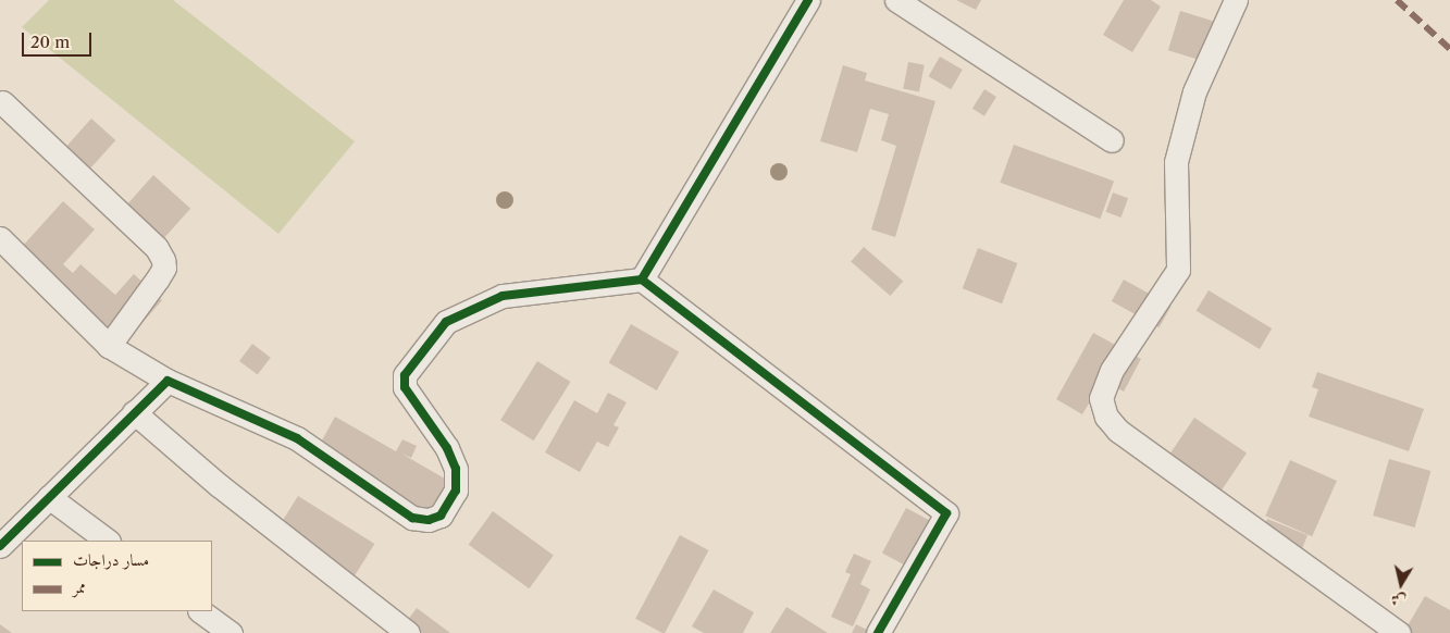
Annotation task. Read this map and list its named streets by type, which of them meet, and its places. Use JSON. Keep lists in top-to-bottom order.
{
  "legend": ["مسار دراجات", "ممر"],
  "scale_bar": "20 m",
  "north": "bottom"
}
